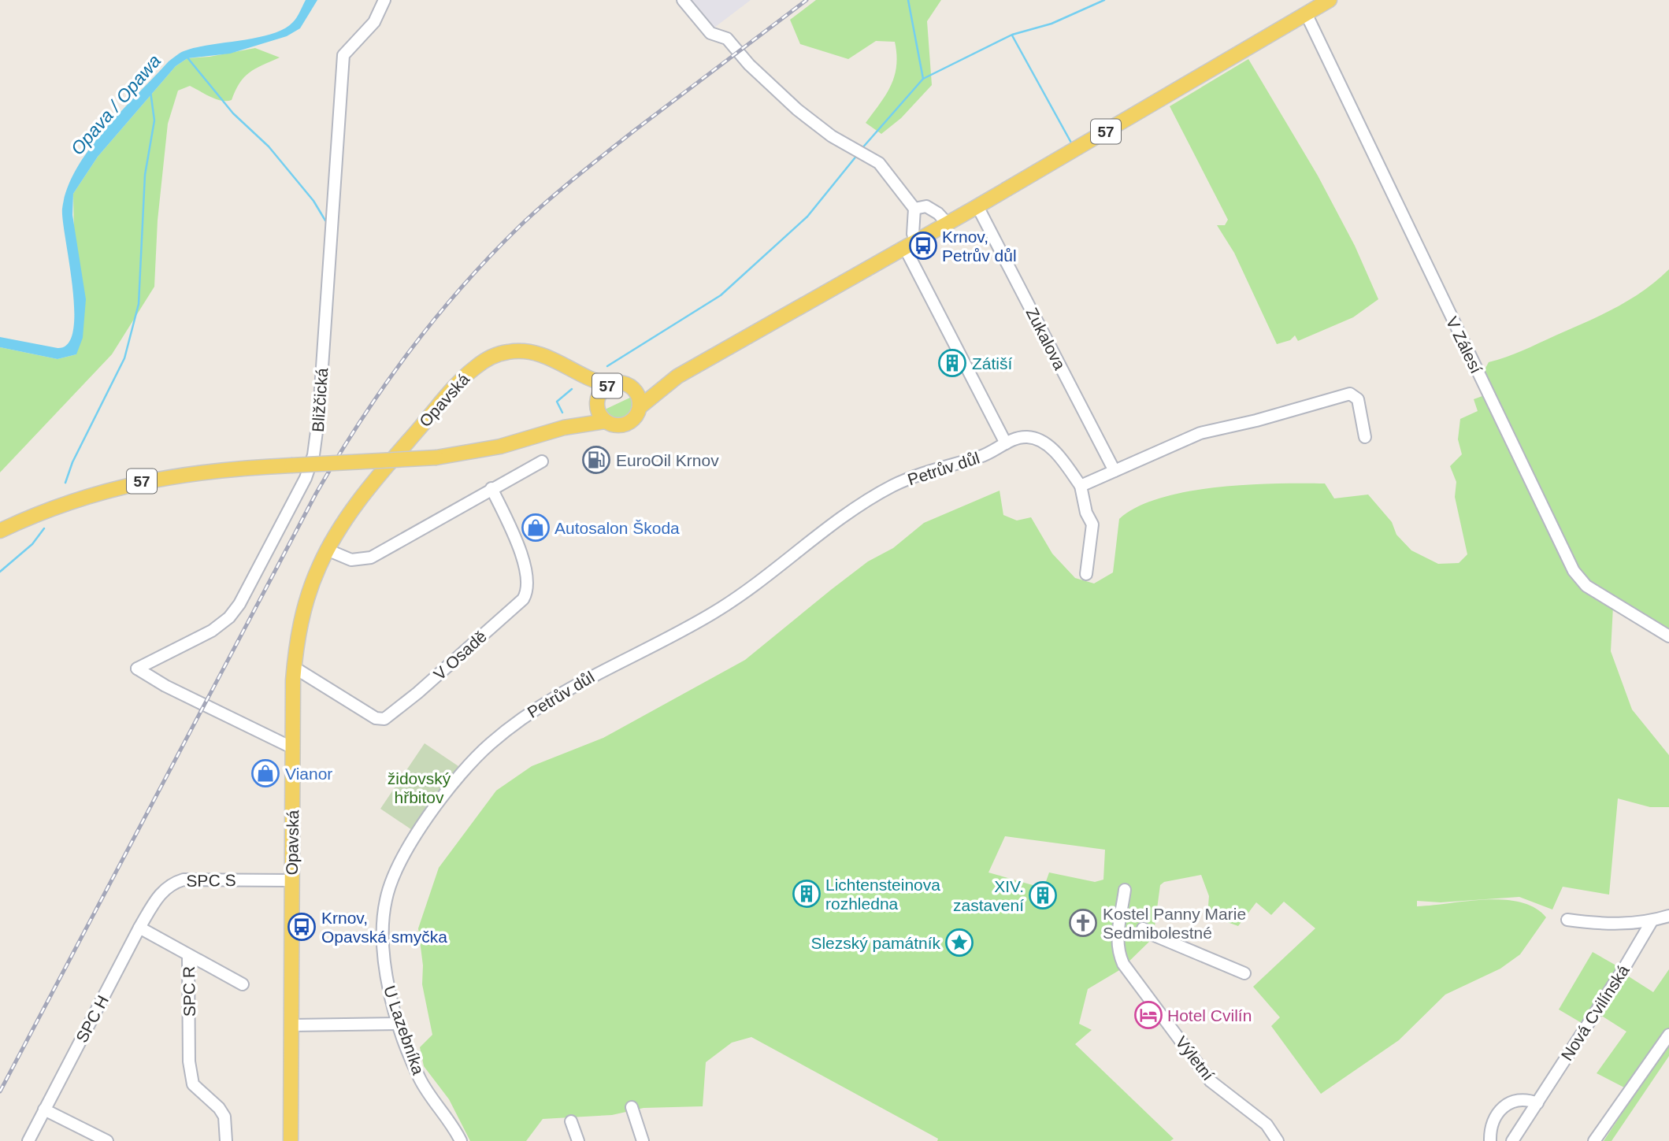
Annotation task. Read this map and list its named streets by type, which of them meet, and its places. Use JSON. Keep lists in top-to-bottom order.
{
  "streets": {
    "main road": ["57", "Opavská"],
    "street": [
      "Zukalova",
      "V Zálesí",
      "Bližčická",
      "Petrův důl",
      "V Osadě",
      "SPC S",
      "SPC R",
      "Nová Cvilínská",
      "SPC H",
      "U Lazebníka",
      "Výletní"
    ]
  },
  "crossings": [
    ["57", "Zukalova"],
    ["57", "V Zálesí"],
    ["57", "Opavská"],
    ["Bližčická", "Opavská"],
    ["Opavská", "V Osadě"],
    ["Opavská", "SPC S"],
    ["Petrův důl", "U Lazebníka"],
    ["SPC S", "SPC H"]
  ],
  "water": ["Opava / Opawa"],
  "parks": ["židovský hřbitov"],
  "places": {
    "bus stop": ["Krnov, Petrův důl", "Krnov, Opavská smyčka"],
    "building": ["Zátiší", "Lichtensteinova rozhledna", "XIV. zastavení"],
    "fuel station": ["EuroOil Krnov"],
    "shop": ["Autosalon Škoda", "Vianor"],
    "church": ["Kostel Panny Marie Sedmibolestné"],
    "place": ["Slezský památník"],
    "hotel": ["Hotel Cvilín"]
  }
}
